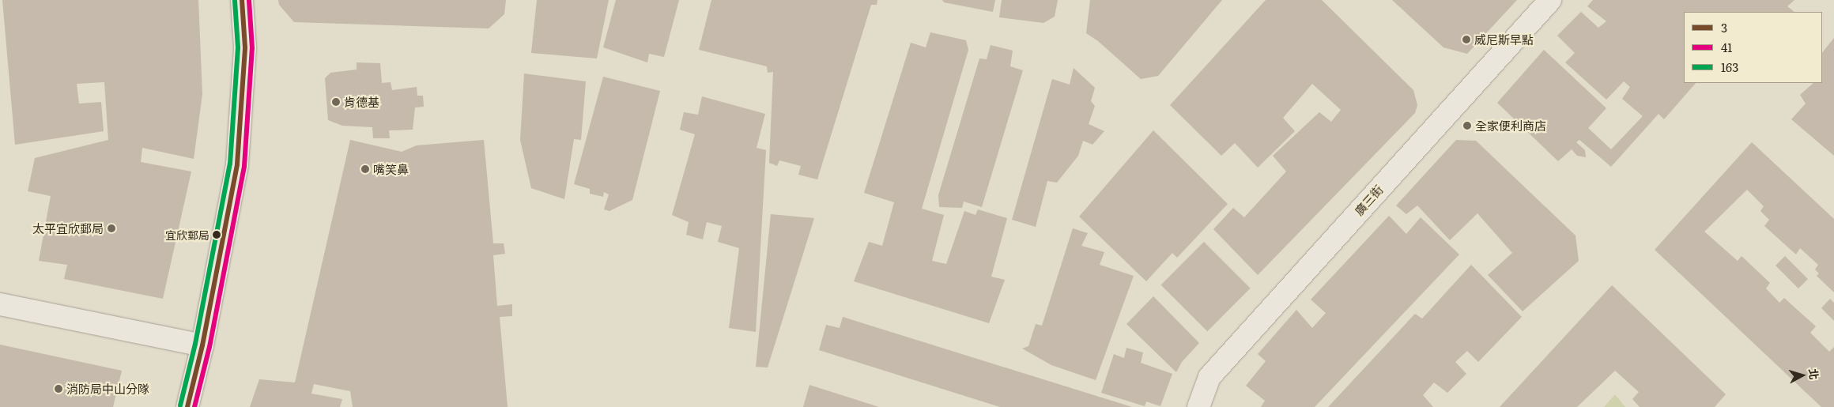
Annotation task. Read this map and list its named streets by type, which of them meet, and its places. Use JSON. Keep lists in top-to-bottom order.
{
  "streets": {
    "street": ["廣三街"]
  },
  "places": [
    "威尼斯早點",
    "肯德基",
    "全家便利商店",
    "嘴笑鼻",
    "太平宜欣郵局",
    "宜欣郵局",
    "消防局中山分隊"
  ],
  "lines": ["transit line 3", "transit line 41", "transit line 163"],
  "legend": ["3", "41", "163"],
  "north": "right"
}
